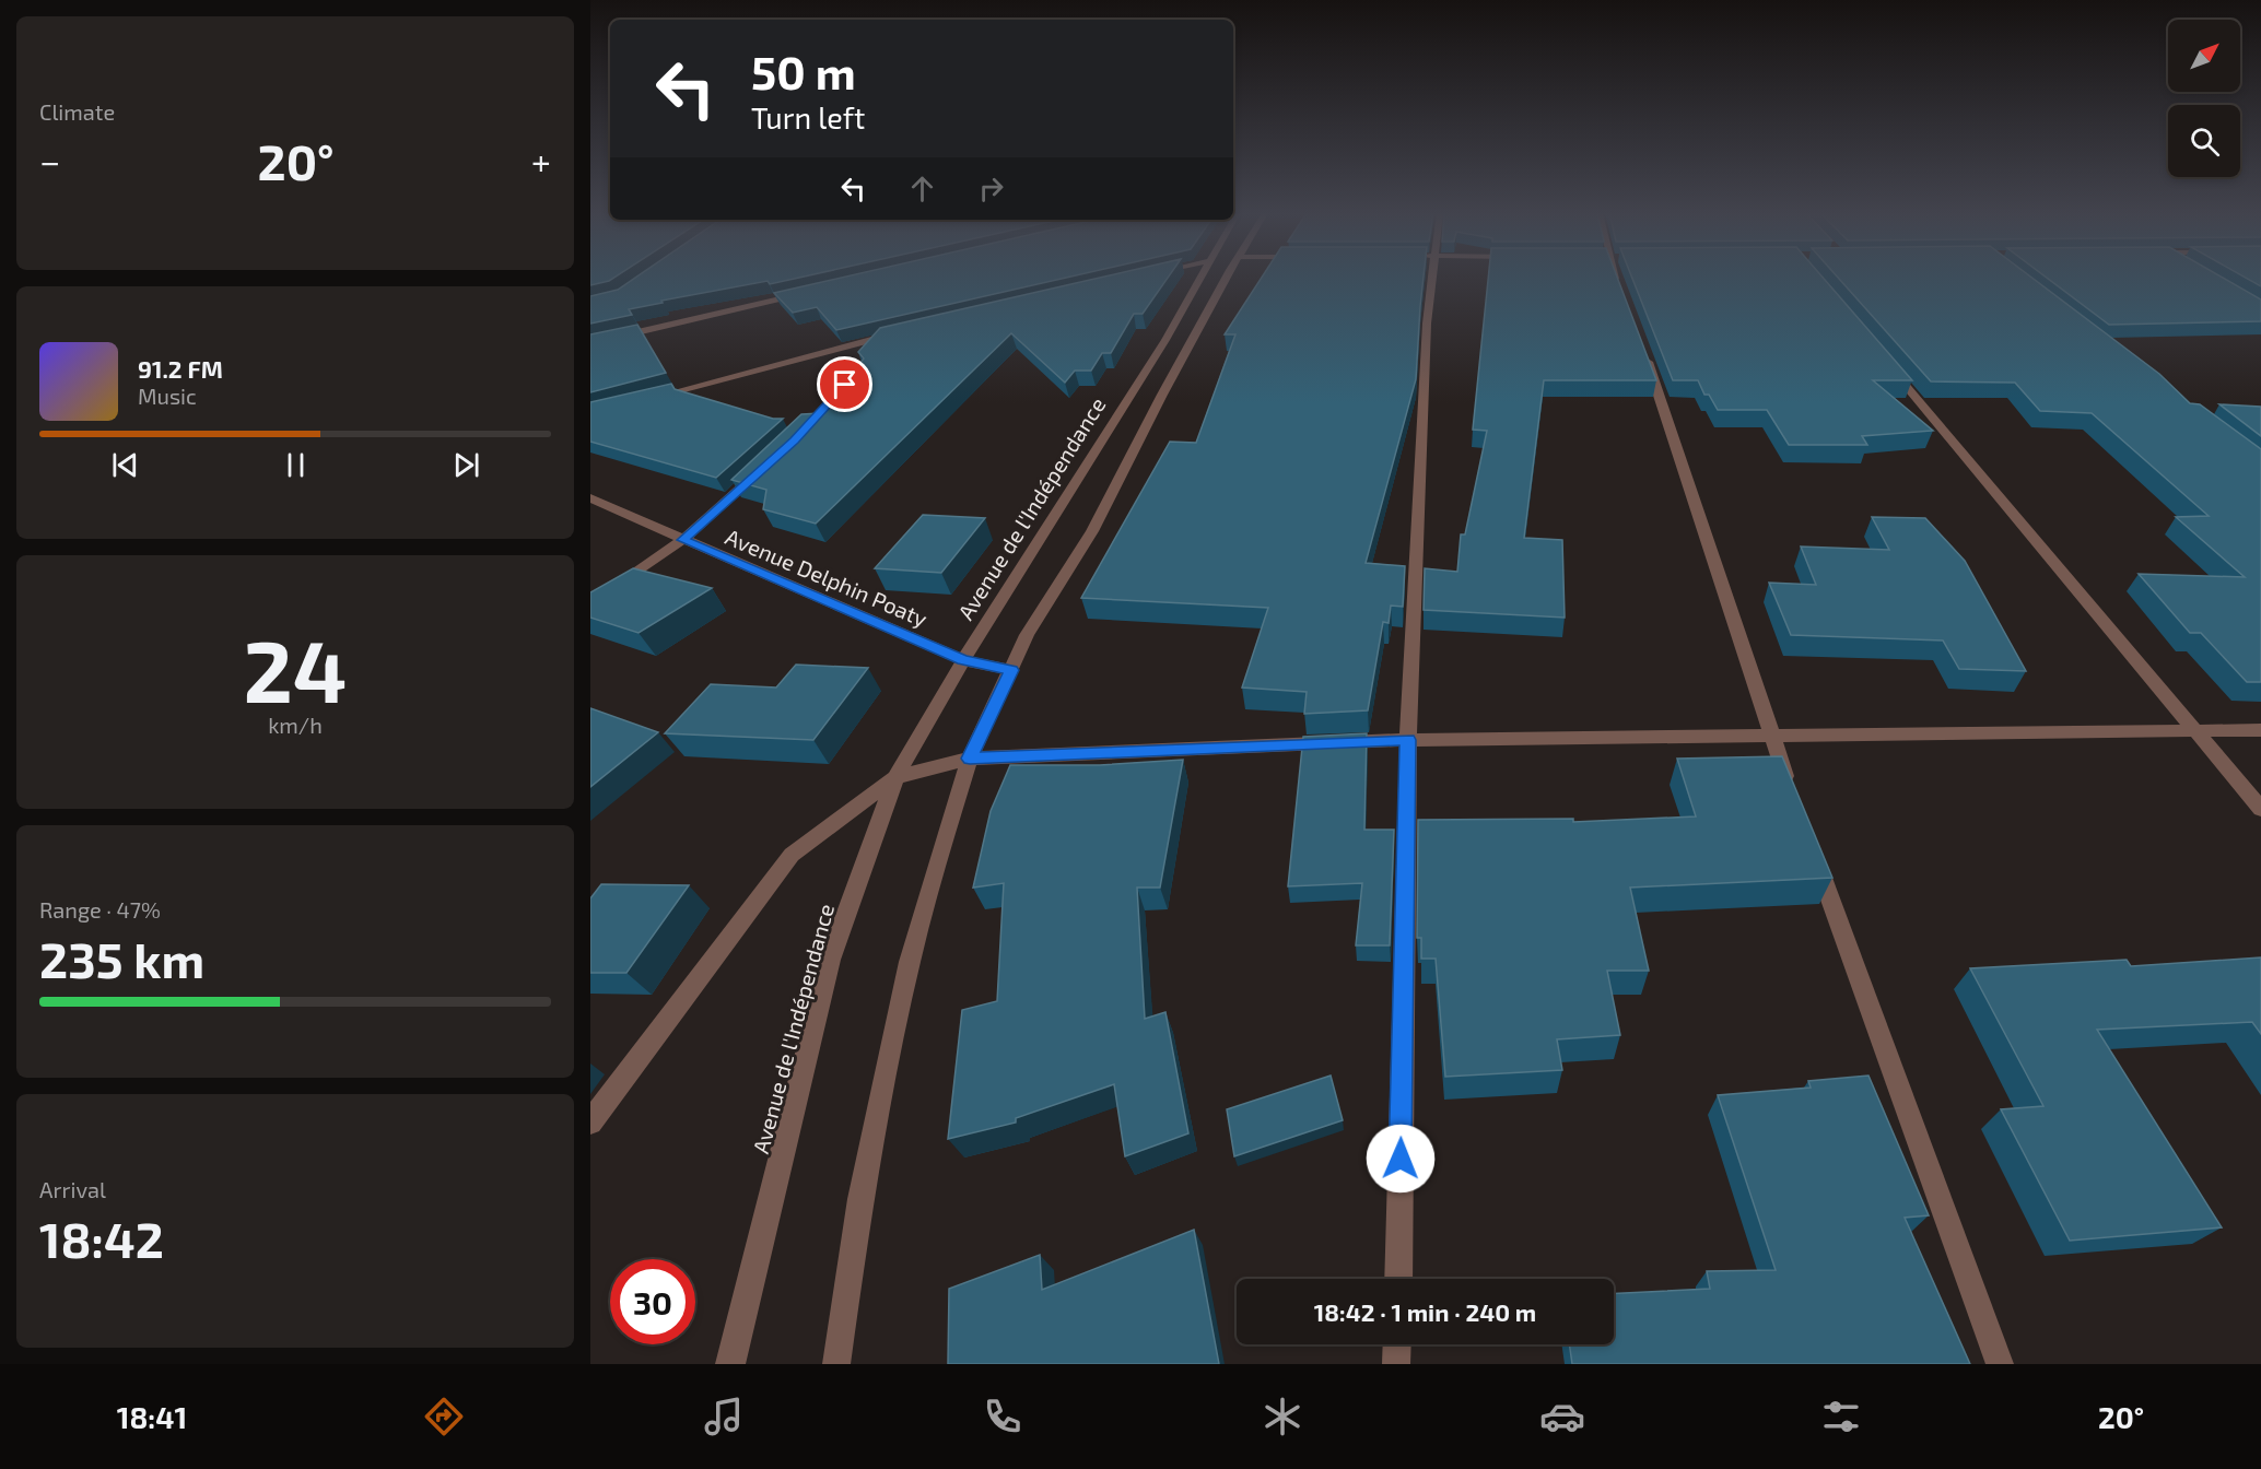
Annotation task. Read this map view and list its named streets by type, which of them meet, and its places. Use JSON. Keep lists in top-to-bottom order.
{
  "streets": {
    "street": ["Avenue de l'Indépendance", "Avenue Delphin Poaty"]
  },
  "crossings": [
    ["Avenue de l'Indépendance", "Avenue Delphin Poaty"]
  ],
  "north": "top right",
  "page": {
    "tile": [
      "Climate",
      ["24", "km/h"],
      ["Range · 47%", "235 km"],
      ["Arrival", "18:42"]
    ],
    "turn": ["50 m", "Turn left"],
    "heat": ["−", "20°", "+"],
    "song": ["91.2 FM", "Music"],
    "limit": "30",
    "trip": "18:42 · 1 min · 240 m",
    "tabs": ["18:41", "20°"]
  }
}
